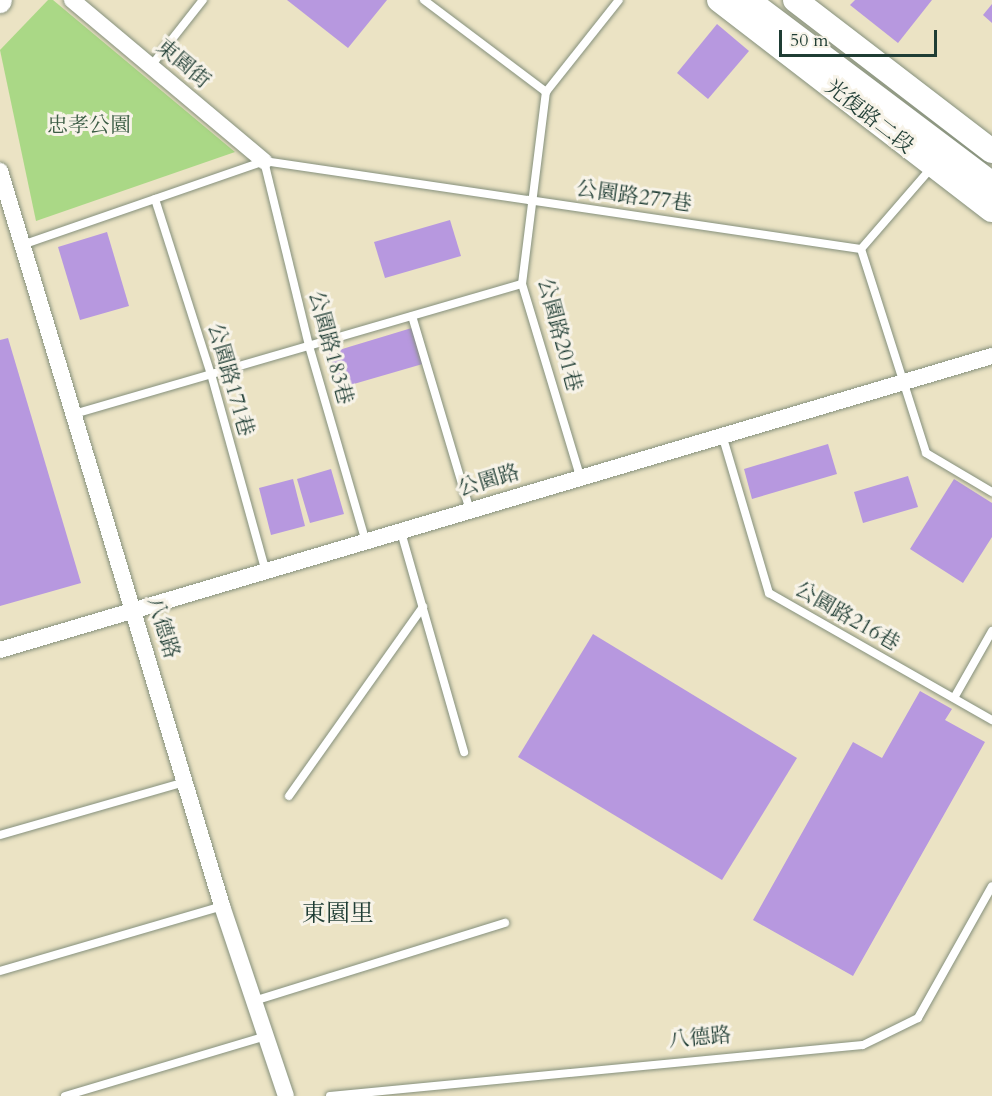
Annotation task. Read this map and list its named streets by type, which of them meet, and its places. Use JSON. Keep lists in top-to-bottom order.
{
  "streets": {
    "main road": ["光復路二段"],
    "street": ["東園街", "公園路", "八德路"],
    "lane": [
      "公園路277巷",
      "公園路201巷",
      "公園路183巷",
      "公園路171巷",
      "公園路216巷"
    ]
  },
  "crossings": [
    ["東園街", "公園路277巷"],
    ["東園街", "公園路183巷"],
    ["公園路277巷", "公園路201巷"],
    ["公園路277巷", "公園路183巷"],
    ["公園路201巷", "公園路"],
    ["公園路183巷", "公園路"],
    ["公園路171巷", "公園路"],
    ["公園路", "公園路216巷"],
    ["公園路", "八德路"]
  ],
  "districts": ["東園里"],
  "parks": ["忠孝公園"],
  "scale_bar": "50 m"
}
